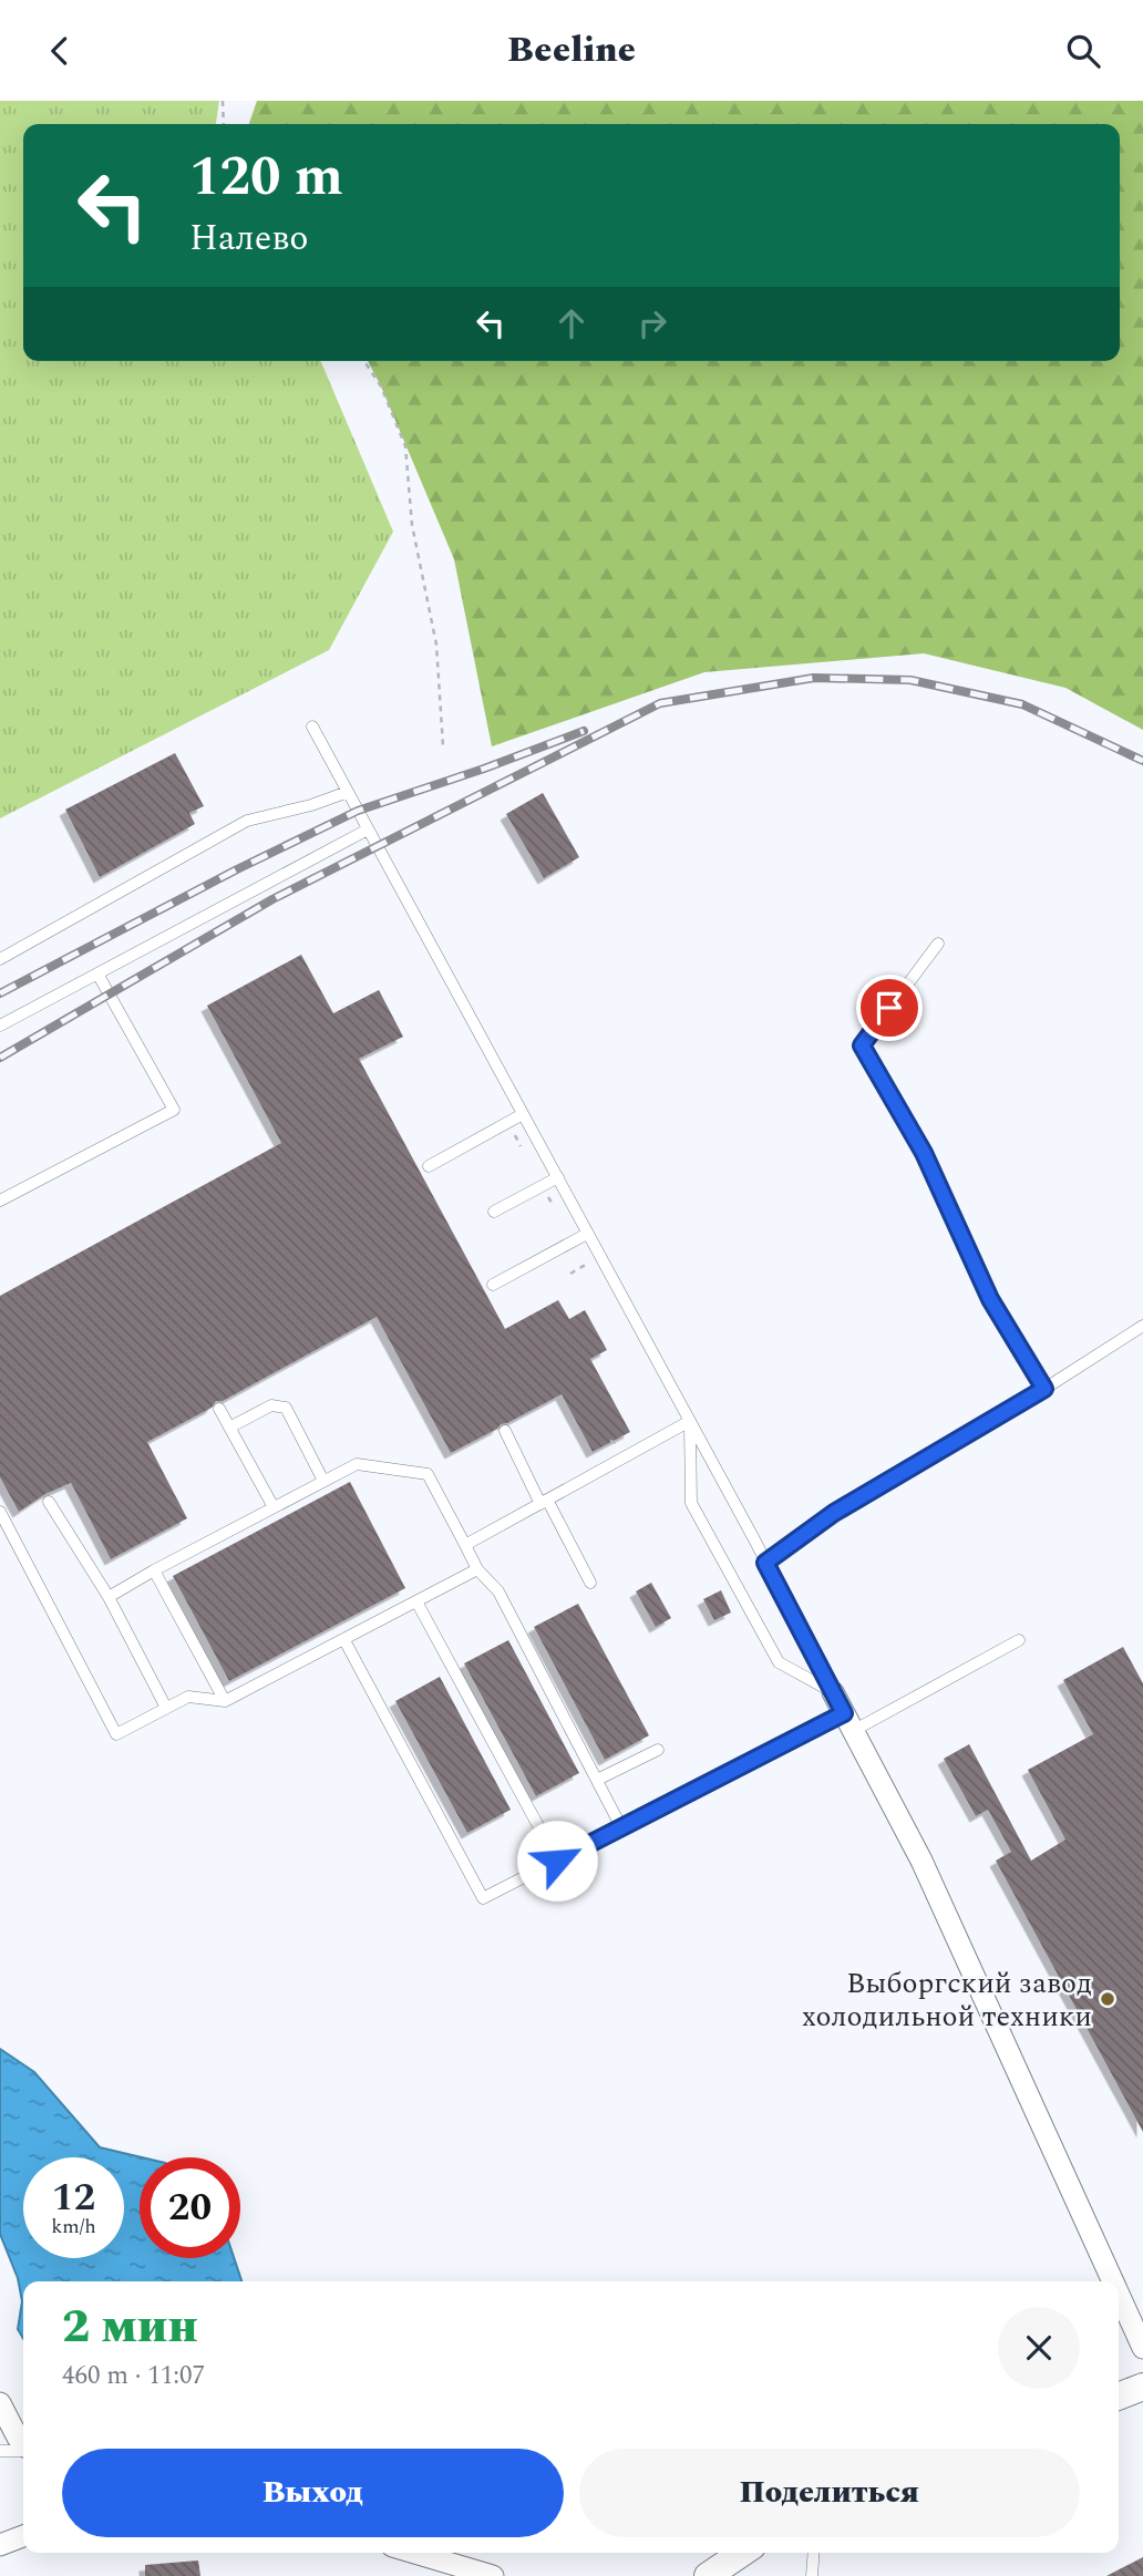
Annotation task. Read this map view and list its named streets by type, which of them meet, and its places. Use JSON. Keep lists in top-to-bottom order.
{
  "places": ["Выборгский завод холодильной техники"],
  "page": {
    "header": "Beeline",
    "turn": ["120 m", "Налево"],
    "speed": "12 km/h",
    "limit": "20",
    "heading": ["2 мин", "460 m · 11:07"],
    "buttons": ["Выход", "Поделиться"]
  }
}
